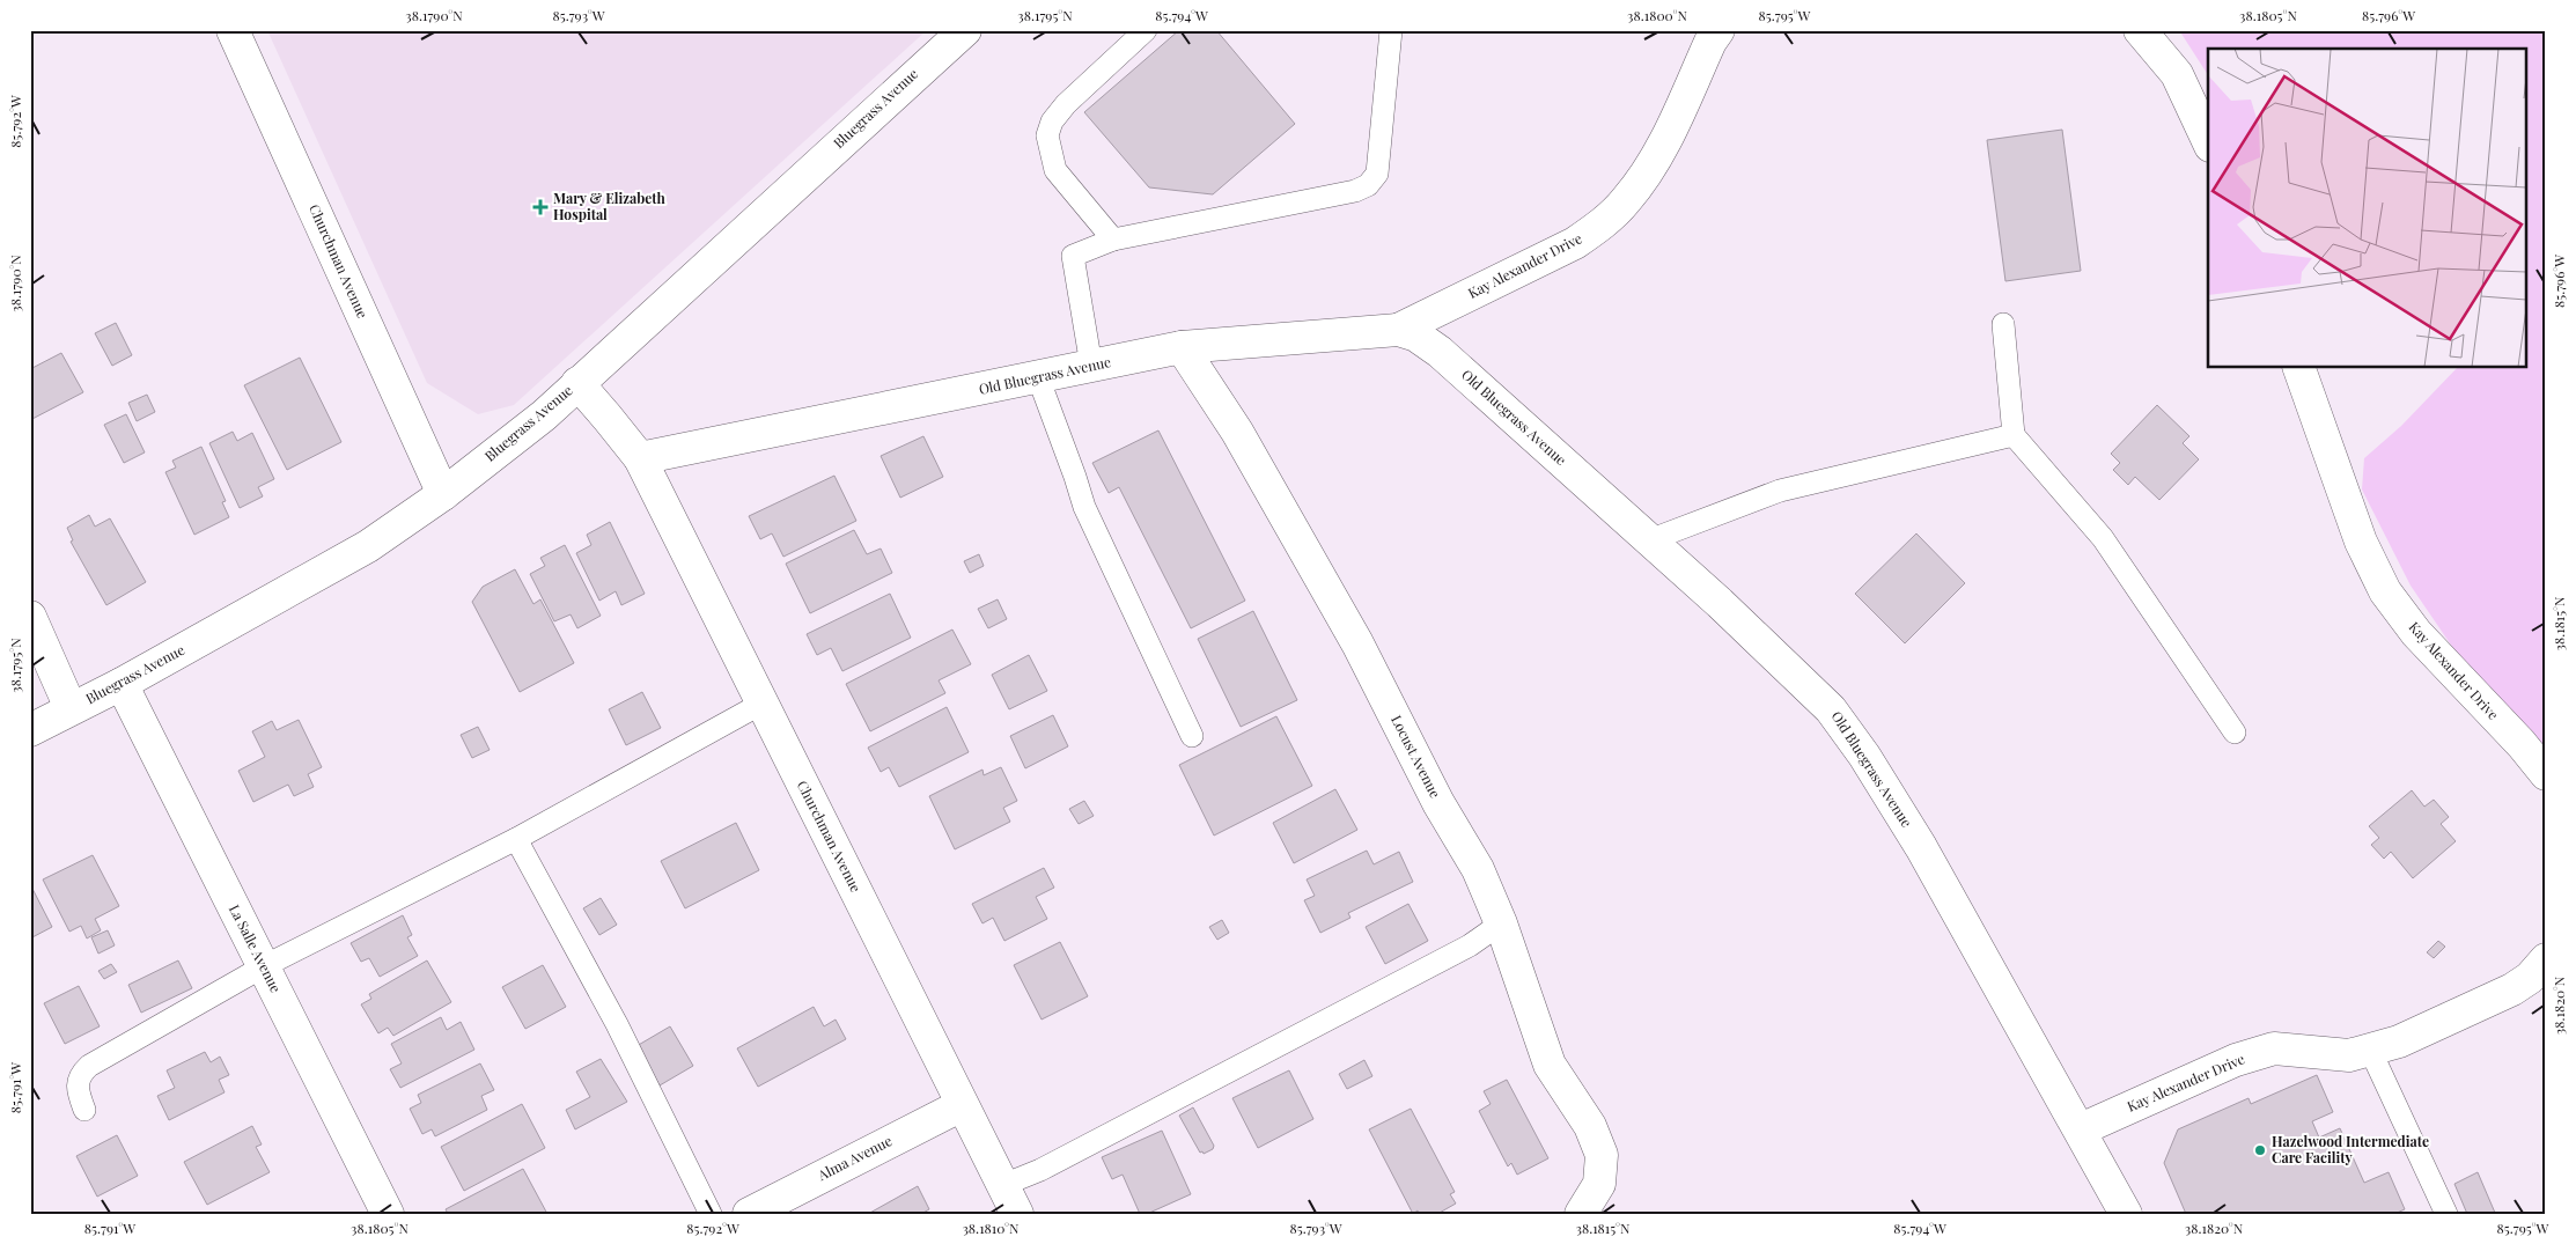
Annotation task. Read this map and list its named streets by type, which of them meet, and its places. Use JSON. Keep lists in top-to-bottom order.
{
  "streets": {
    "street": [
      "Bluegrass Avenue",
      "Churchman Avenue",
      "Kay Alexander Drive",
      "Old Bluegrass Avenue",
      "Locust Avenue",
      "La Salle Avenue",
      "Alma Avenue"
    ]
  },
  "crossings": [
    ["Bluegrass Avenue", "Churchman Avenue"],
    ["Bluegrass Avenue", "La Salle Avenue"],
    ["Churchman Avenue", "Old Bluegrass Avenue"],
    ["Churchman Avenue", "Alma Avenue"],
    ["Kay Alexander Drive", "Old Bluegrass Avenue"],
    ["Old Bluegrass Avenue", "Locust Avenue"]
  ],
  "places": {
    "health": ["Mary & Elizabeth Hospital"],
    "other": ["Hazelwood Intermediate Care Facility"]
  },
  "coordinates": [
    "38.1790°N",
    "85.793°W",
    "38.1795°N",
    "85.794°W",
    "38.1800°N",
    "85.795°W",
    "38.1805°N",
    "85.796°W",
    "85.792°W",
    "38.1815°N",
    "38.1820°N",
    "85.791°W",
    "38.1810°N"
  ]
}
